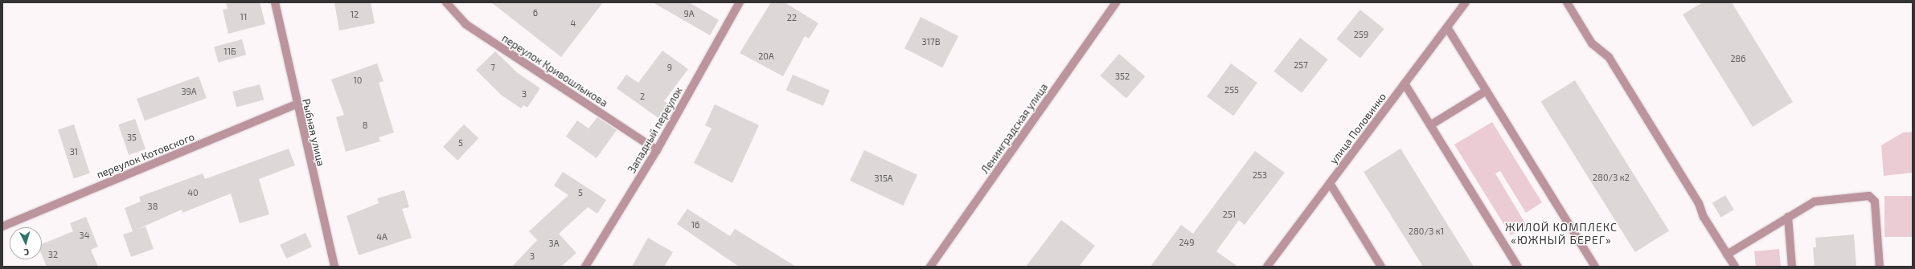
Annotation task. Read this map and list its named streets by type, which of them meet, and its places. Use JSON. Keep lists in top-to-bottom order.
{
  "streets": {
    "street": [
      "переулок Кривошлыкова",
      "Ленинградская улица",
      "улица Половинко",
      "Западный переулок",
      "Рыбная улица",
      "переулок Котовского"
    ]
  },
  "crossings": [
    ["переулок Кривошлыкова", "Западный переулок"],
    ["Рыбная улица", "переулок Котовского"]
  ],
  "districts": ["ЖИЛОЙ КОМПЛЕКС «ЮЖНЫЙ БЕРЕГ»"],
  "house_numbers": [
    "6",
    "9А",
    "12",
    "11",
    "22",
    "4",
    "259",
    "317В",
    "11Б",
    "20А",
    "286",
    "257",
    "7",
    "9",
    "352",
    "10",
    "255",
    "39А",
    "3",
    "2",
    "8",
    "35",
    "5",
    "31",
    "253",
    "280/3 к2",
    "315А",
    "40",
    "5",
    "38",
    "251",
    "16",
    "280/3 к1",
    "34",
    "4А",
    "249",
    "3А",
    "32",
    "3"
  ],
  "north": "bottom"
}
